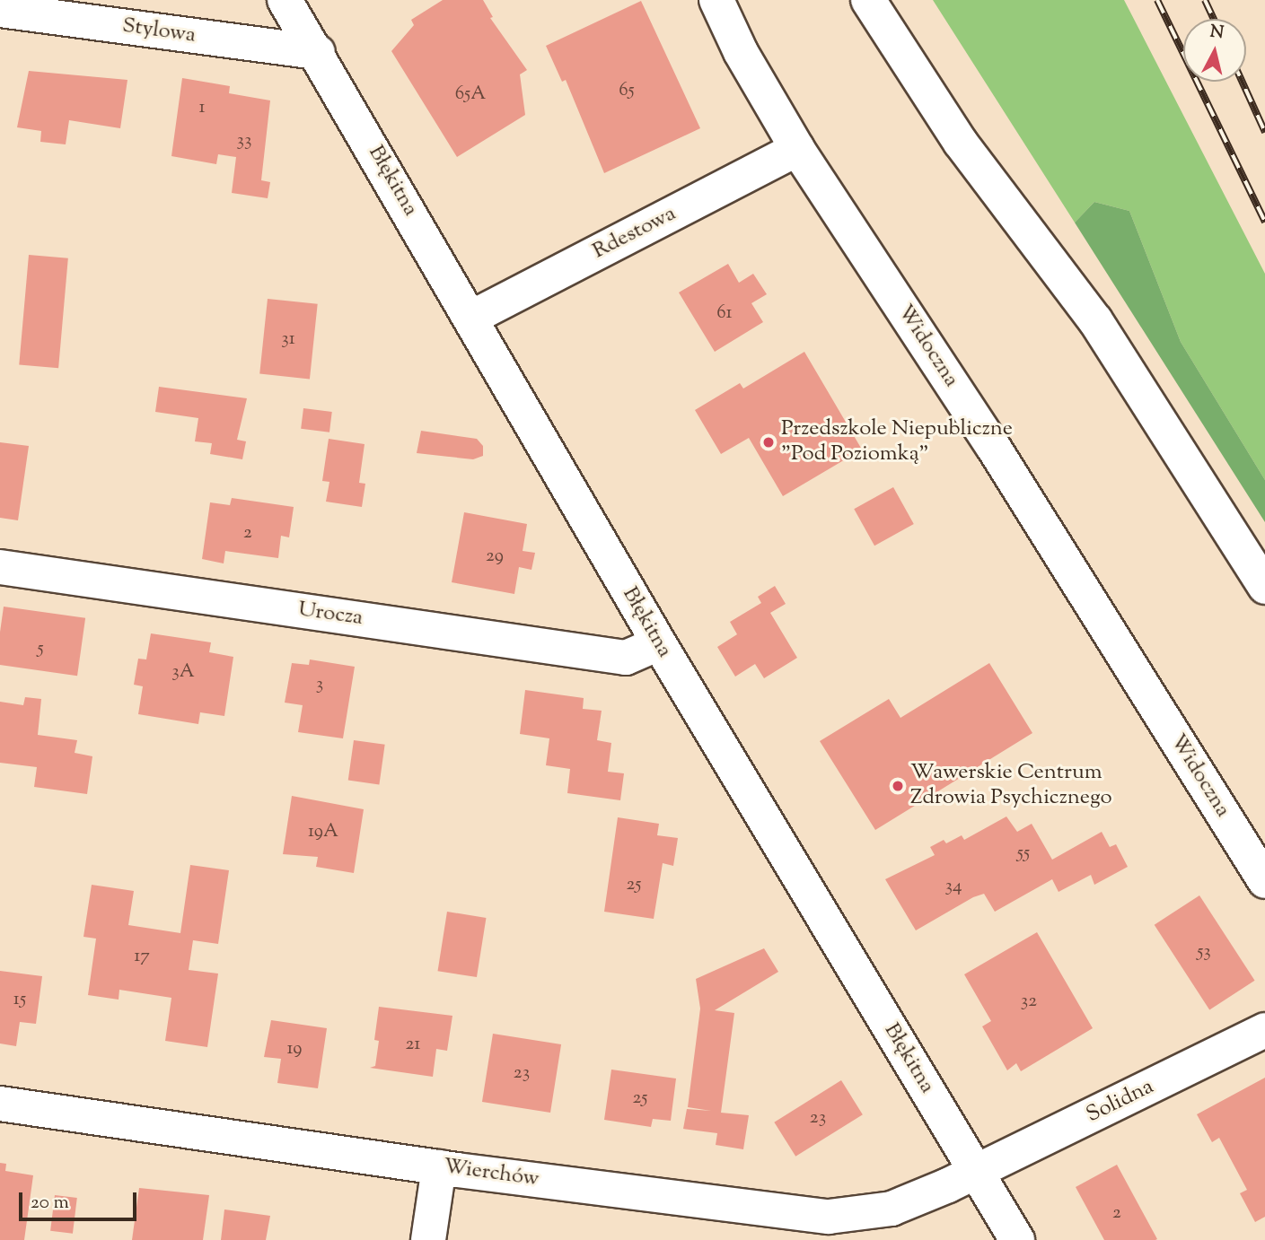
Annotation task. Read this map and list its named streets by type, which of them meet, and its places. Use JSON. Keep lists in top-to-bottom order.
{
  "streets": {
    "street": [
      "Stylowa",
      "Błękitna",
      "Rdestowa",
      "Widoczna",
      "Urocza",
      "Solidna",
      "Wierchów"
    ]
  },
  "crossings": [
    ["Stylowa", "Błękitna"],
    ["Błękitna", "Rdestowa"],
    ["Błękitna", "Urocza"],
    ["Błękitna", "Solidna"],
    ["Błękitna", "Wierchów"],
    ["Rdestowa", "Widoczna"],
    ["Solidna", "Wierchów"]
  ],
  "places": ["Przedszkole Niepubliczne \"Pod Poziomką\"", "Wawerskie Centrum Zdrowia Psychicznego"],
  "house_numbers": [
    "65",
    "65A",
    "1",
    "33",
    "61",
    "31",
    "2",
    "29",
    "5",
    "3A",
    "3",
    "19A",
    "55",
    "25",
    "34",
    "53",
    "17",
    "15",
    "32",
    "21",
    "19",
    "23",
    "25",
    "23",
    "2"
  ],
  "scale_bar": "20 m",
  "north": "top"
}
